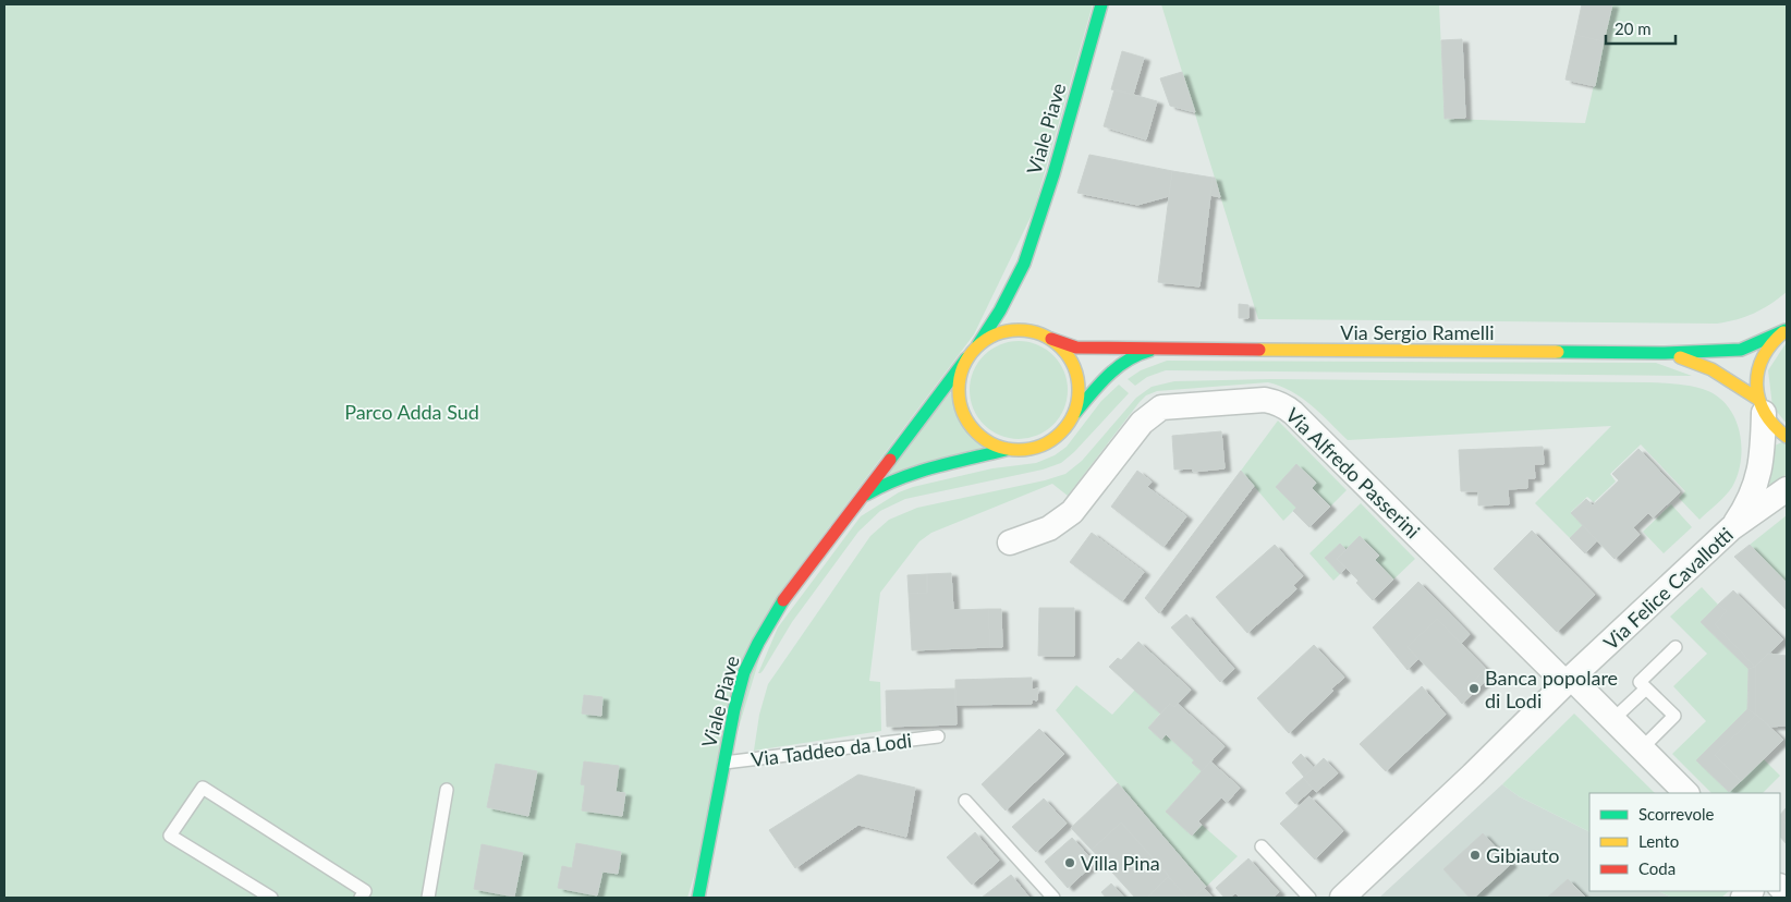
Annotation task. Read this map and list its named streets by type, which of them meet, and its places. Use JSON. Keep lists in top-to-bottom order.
{
  "streets": {
    "street": [
      "Viale Piave",
      "Via Sergio Ramelli",
      "Via Alfredo Passerini",
      "Via Felice Cavallotti"
    ],
    "lane": ["Via Taddeo da Lodi"]
  },
  "crossings": [
    ["Viale Piave", "Via Sergio Ramelli"],
    ["Viale Piave", "Via Taddeo da Lodi"],
    ["Via Alfredo Passerini", "Via Felice Cavallotti"]
  ],
  "parks": ["Parco Adda Sud"],
  "places": ["Banca popolare di Lodi", "Gibiauto", "Villa Pina"],
  "legend": ["Scorrevole", "Lento", "Coda"],
  "scale_bar": "20 m"
}
